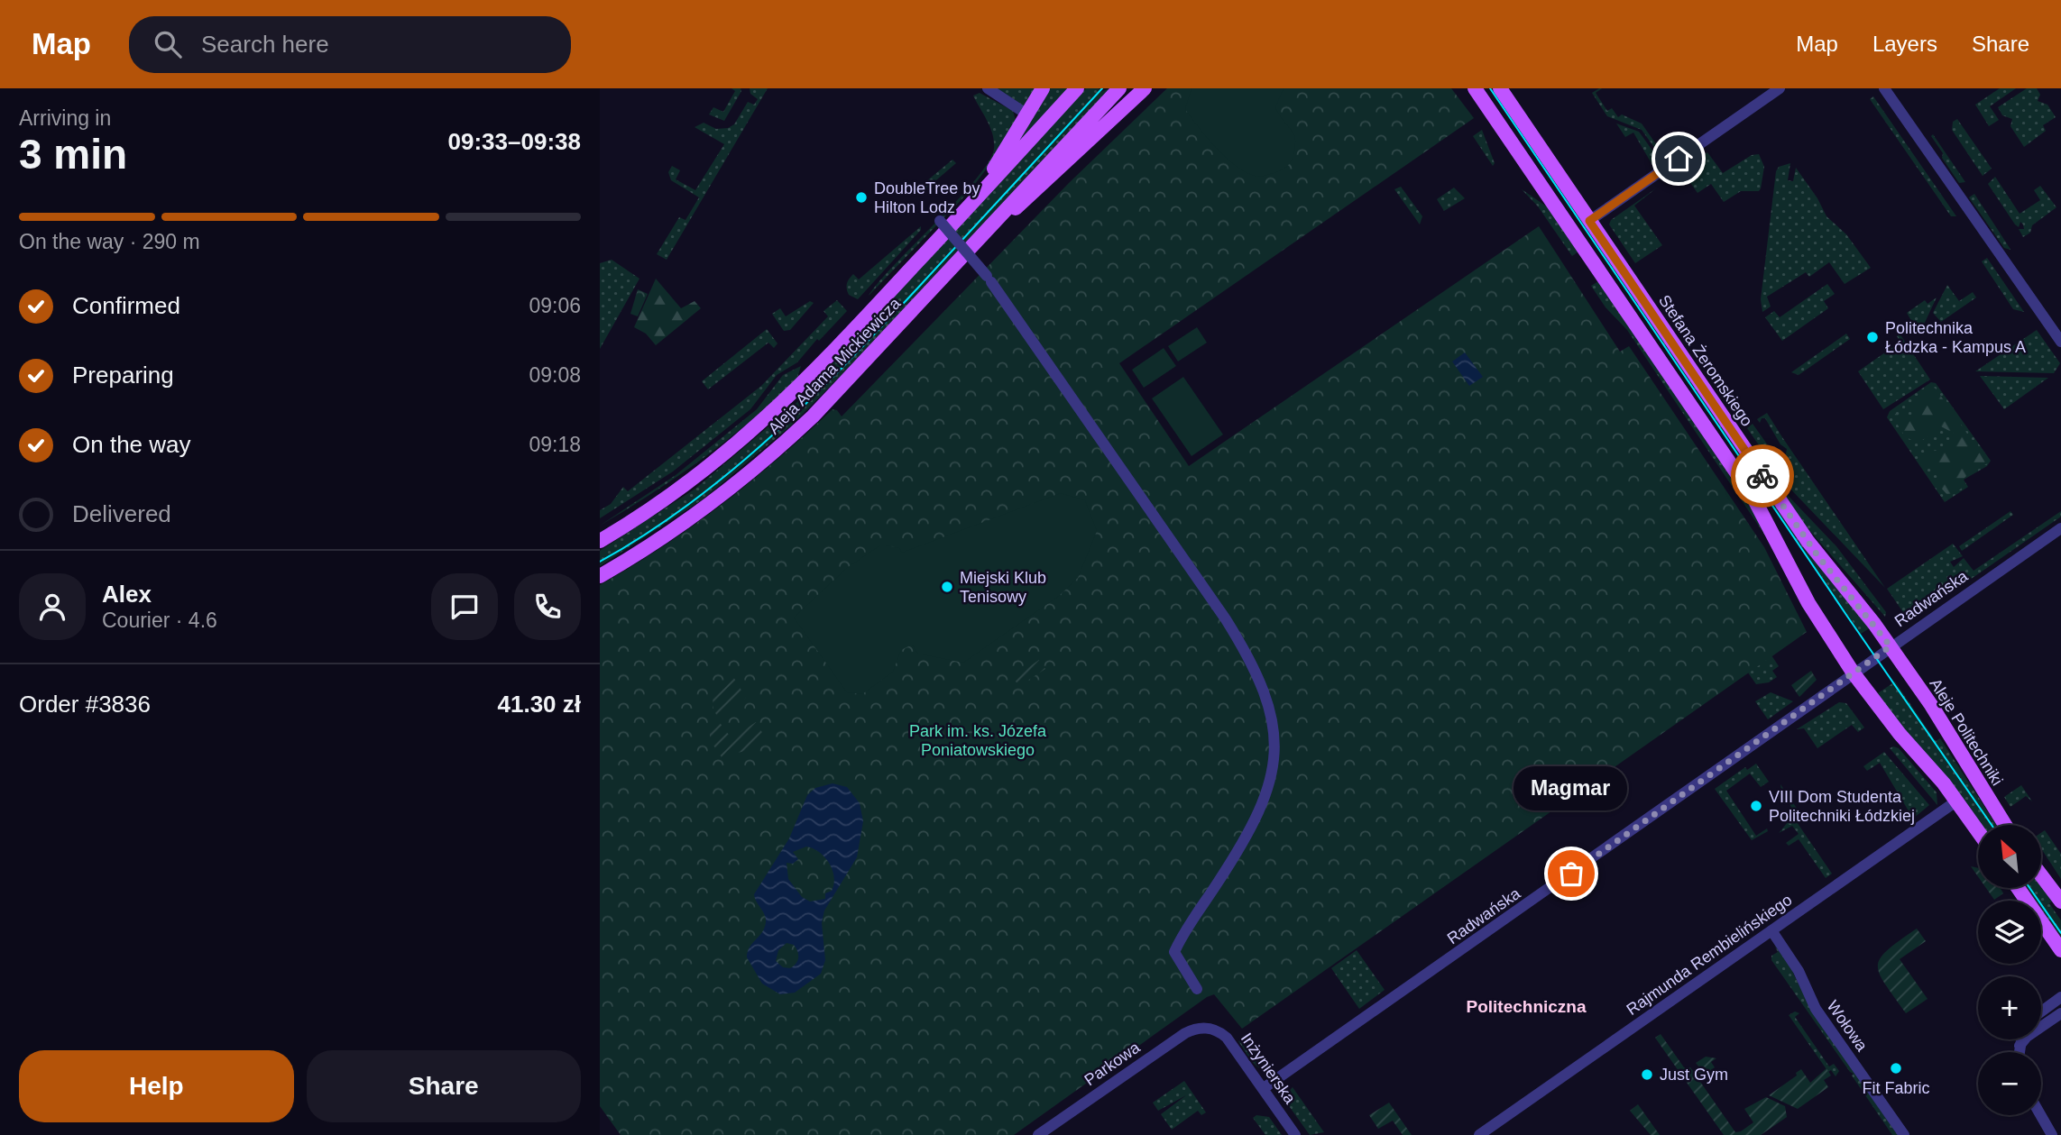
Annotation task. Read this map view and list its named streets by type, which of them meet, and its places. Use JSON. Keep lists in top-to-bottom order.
{
  "streets": {
    "main road": ["Stefana Żeromskiego", "Aleja Adama Mickiewicza", "Aleje Politechniki"],
    "street": [
      "Radwańska",
      "Rajmunda Rembielińskiego",
      "Wołowa",
      "Parkowa",
      "Inżynierska"
    ]
  },
  "crossings": [
    ["Stefana Żeromskiego", "Radwańska"],
    ["Stefana Żeromskiego", "Aleje Politechniki"],
    ["Radwańska", "Aleje Politechniki"],
    ["Radwańska", "Inżynierska"],
    ["Rajmunda Rembielińskiego", "Wołowa"],
    ["Parkowa", "Inżynierska"]
  ],
  "districts": ["Politechniczna"],
  "parks": ["Park im. ks. Józefa Poniatowskiego"],
  "places": [
    "DoubleTree by Hilton Lodz",
    "Politechnika Łódzka - Kampus A",
    "Miejski Klub Tenisowy",
    "VIII Dom Studenta Politechniki Łódzkiej",
    "Magmar",
    "Fit Fabric",
    "Just Gym"
  ],
  "north": "top left",
  "page": {
    "header": "Map",
    "search": "Search here",
    "nav": ["Map", "Layers", "Share"],
    "heading": ["3 min", "Arriving in", "09:33–09:38"],
    "panel": [
      "Alex",
      "Courier · 4.6",
      "Order #3836",
      "41.30 zł"
    ],
    "bar": "On the way · 290 m",
    "list": [
      ["Confirmed", "09:06"],
      ["Preparing", "09:08"],
      ["On the way", "09:18"],
      "Delivered"
    ],
    "bubble": "Magmar",
    "map_buttons": ["+", "−"],
    "buttons": ["Help", "Share"]
  }
}
